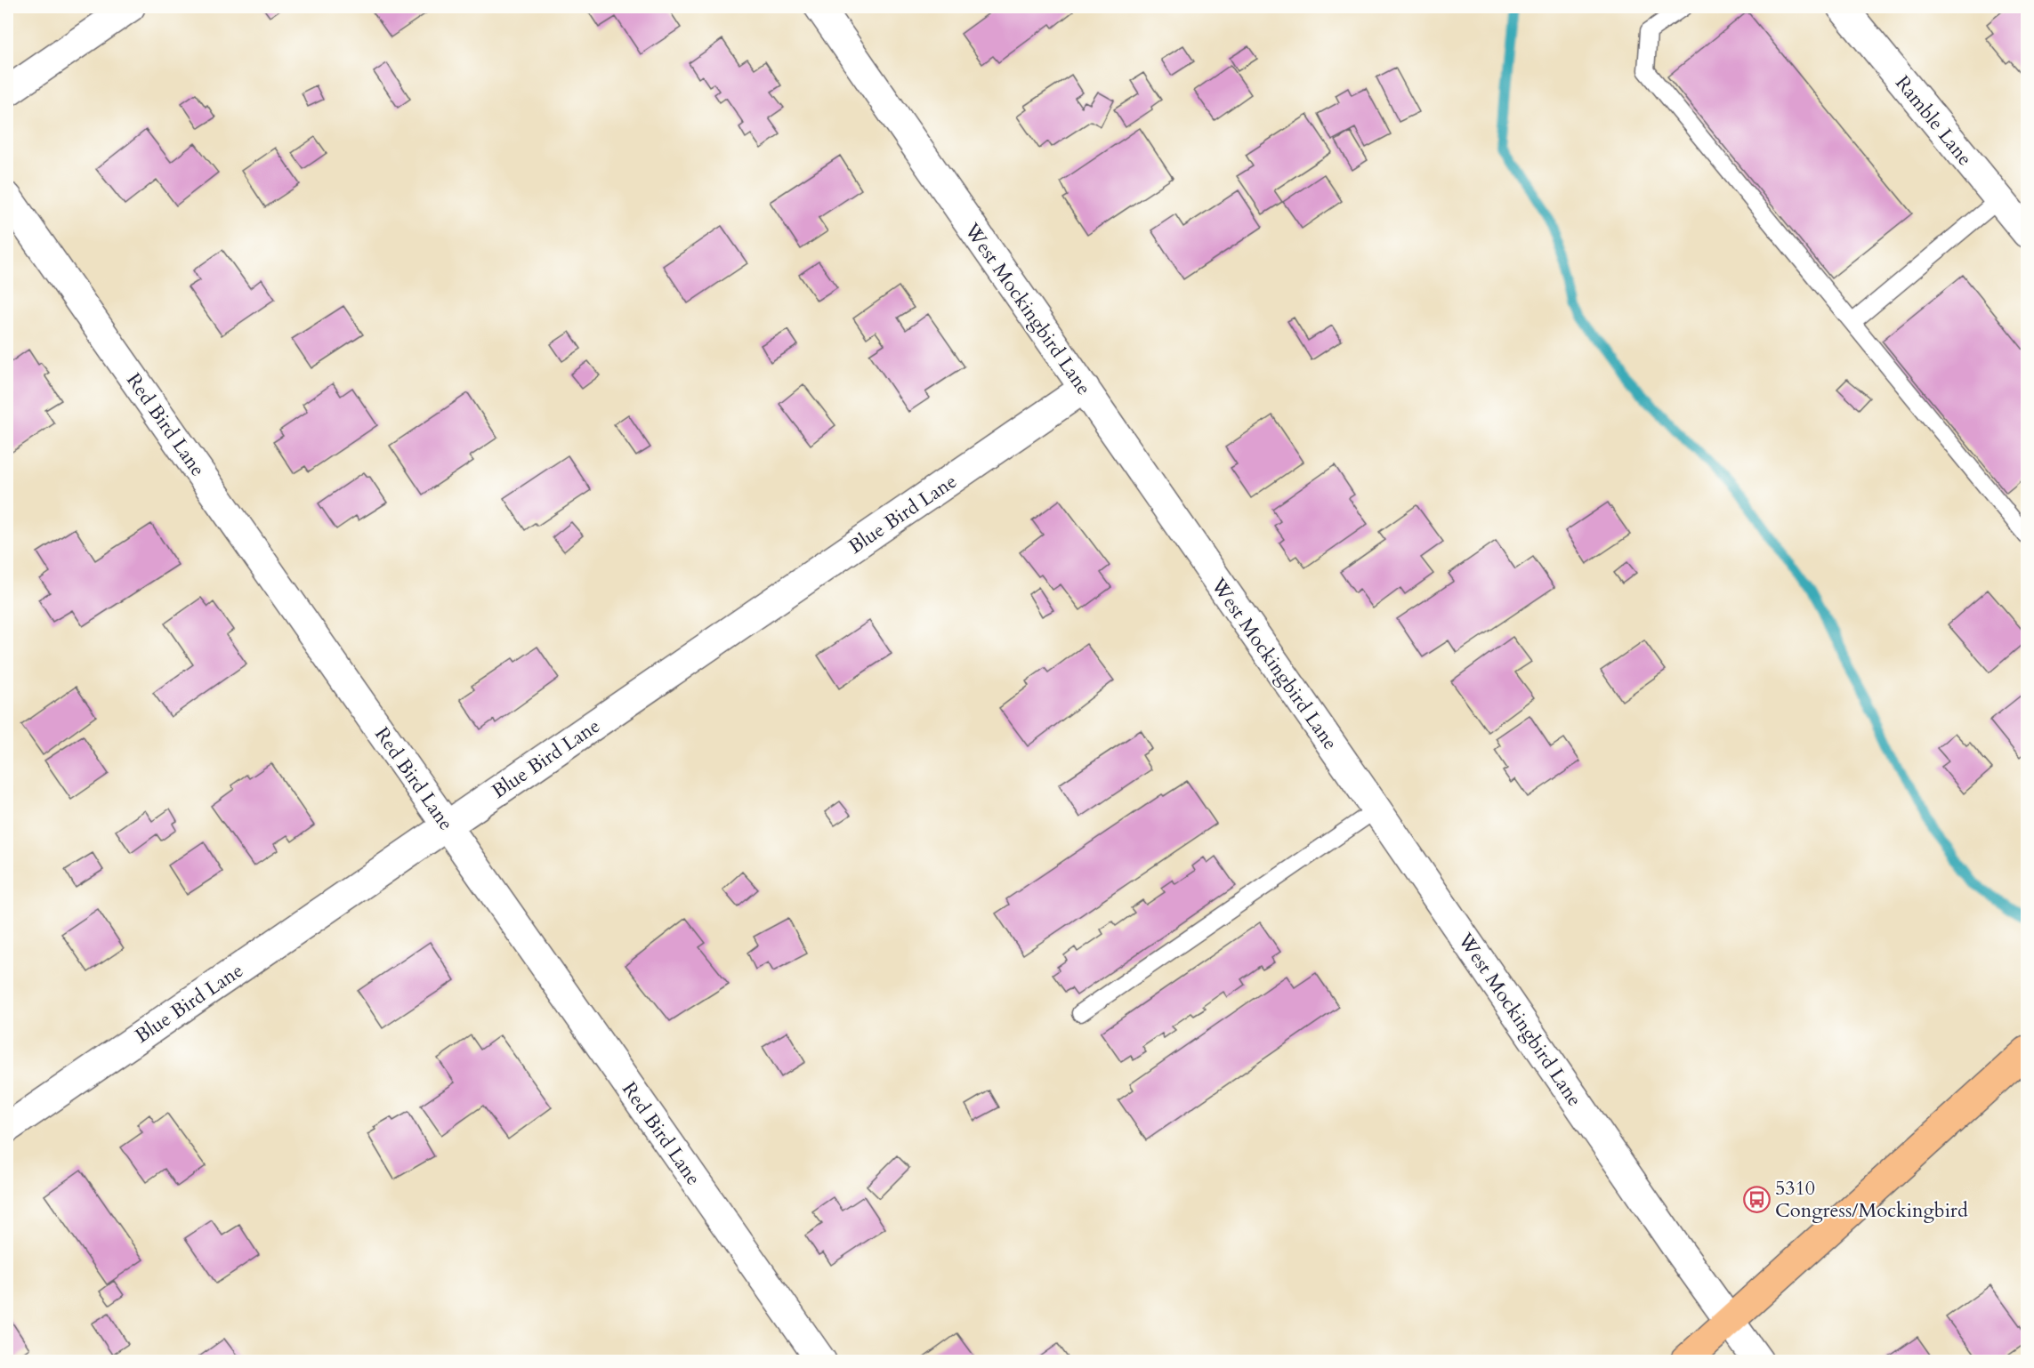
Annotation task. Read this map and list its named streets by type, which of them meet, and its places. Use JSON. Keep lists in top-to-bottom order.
{
  "streets": {
    "street": [
      "Ramble Lane",
      "West Mockingbird Lane",
      "Red Bird Lane",
      "Blue Bird Lane"
    ]
  },
  "crossings": [
    ["West Mockingbird Lane", "Blue Bird Lane"],
    ["Red Bird Lane", "Blue Bird Lane"]
  ],
  "places": {
    "bus stop": ["5310 Congress/Mockingbird"]
  }
}
